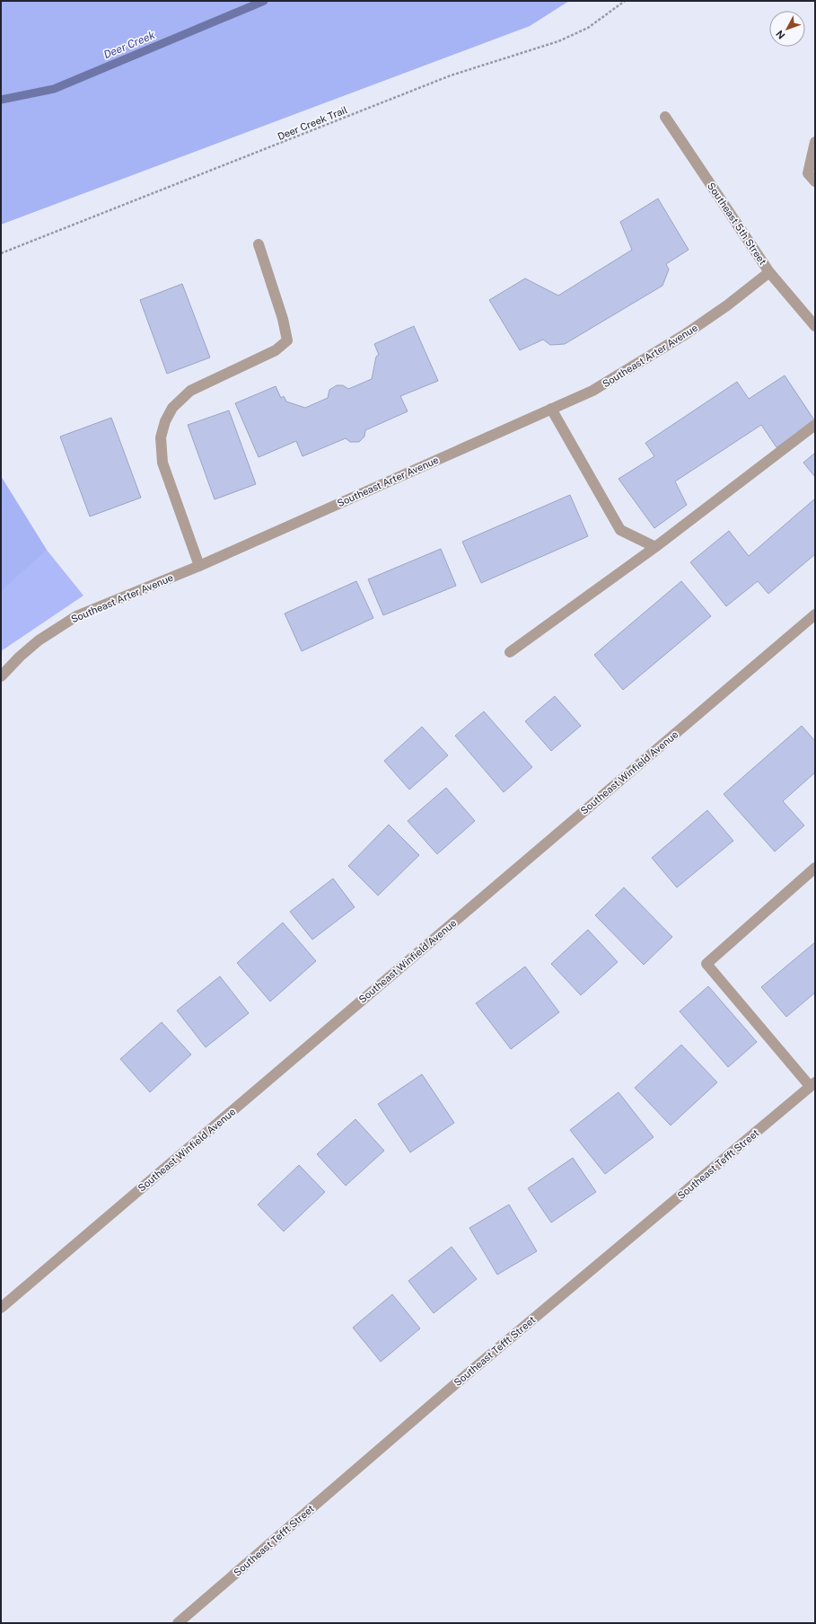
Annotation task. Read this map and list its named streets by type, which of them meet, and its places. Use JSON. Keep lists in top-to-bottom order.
{
  "streets": {
    "street": [
      "Southeast 5th Street",
      "Southeast Arter Avenue",
      "Southeast Winfield Avenue",
      "Southeast Tefft Street"
    ],
    "path": ["Deer Creek Trail"]
  },
  "crossings": [
    ["Southeast 5th Street", "Southeast Arter Avenue"]
  ],
  "water": ["Deer Creek"],
  "north": "bottom left"
}
